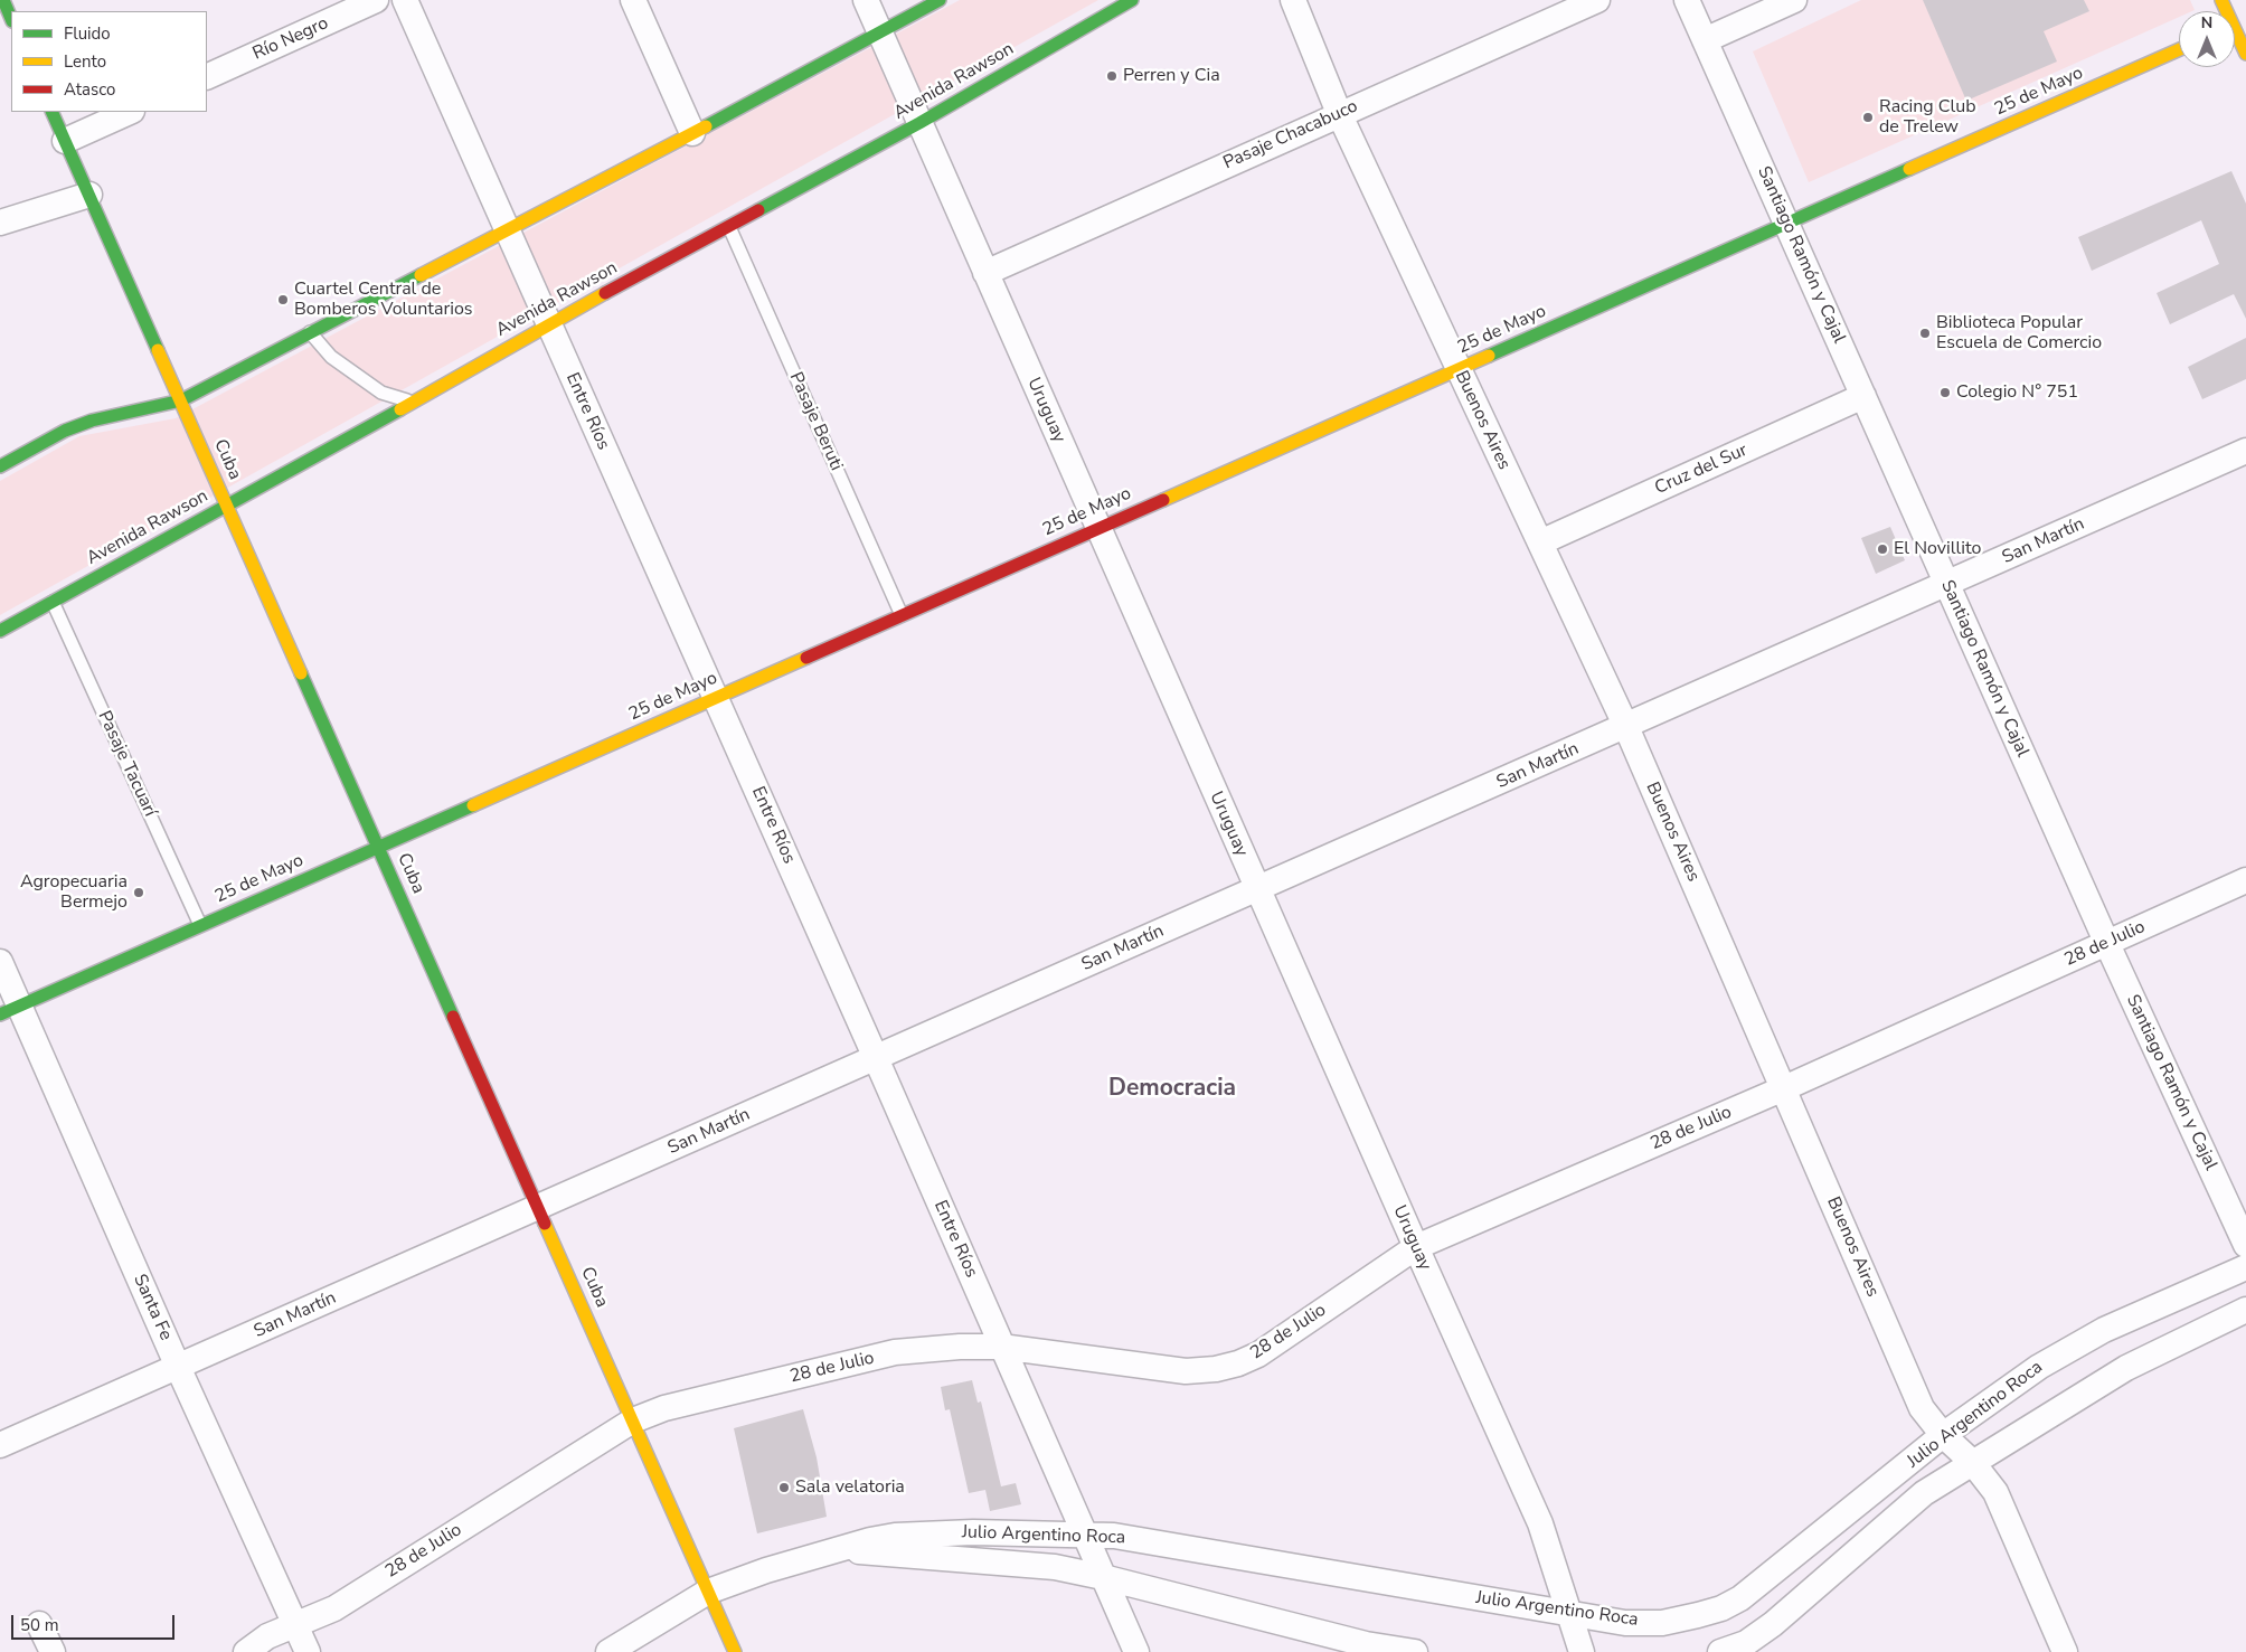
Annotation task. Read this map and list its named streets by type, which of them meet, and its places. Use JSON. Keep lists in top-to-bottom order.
{
  "streets": {
    "street": [
      "Río Negro",
      "Avenida Rawson",
      "25 de Mayo",
      "Pasaje Chacabuco",
      "Santiago Ramón y Cajal",
      "Uruguay",
      "Entre Ríos",
      "Buenos Aires",
      "Cuba",
      "Cruz del Sur",
      "San Martín",
      "28 de Julio",
      "Santa Fe",
      "Julio Argentino Roca"
    ],
    "lane": ["Pasaje Beruti", "Pasaje Tacuarí"]
  },
  "crossings": [
    ["Avenida Rawson", "Uruguay"],
    ["Avenida Rawson", "Entre Ríos"],
    ["Avenida Rawson", "Pasaje Beruti"],
    ["Avenida Rawson", "Cuba"],
    ["Avenida Rawson", "Pasaje Tacuarí"],
    ["25 de Mayo", "Santiago Ramón y Cajal"],
    ["25 de Mayo", "Uruguay"],
    ["25 de Mayo", "Entre Ríos"],
    ["25 de Mayo", "Buenos Aires"],
    ["25 de Mayo", "Pasaje Beruti"],
    ["25 de Mayo", "Cuba"],
    ["25 de Mayo", "Pasaje Tacuarí"],
    ["25 de Mayo", "Santa Fe"],
    ["Pasaje Chacabuco", "Uruguay"],
    ["Pasaje Chacabuco", "Buenos Aires"],
    ["Santiago Ramón y Cajal", "Cruz del Sur"],
    ["Santiago Ramón y Cajal", "San Martín"],
    ["Santiago Ramón y Cajal", "28 de Julio"],
    ["Uruguay", "San Martín"],
    ["Uruguay", "28 de Julio"],
    ["Uruguay", "Julio Argentino Roca"],
    ["Entre Ríos", "San Martín"],
    ["Entre Ríos", "28 de Julio"],
    ["Entre Ríos", "Julio Argentino Roca"],
    ["Buenos Aires", "Cruz del Sur"],
    ["Buenos Aires", "San Martín"],
    ["Buenos Aires", "28 de Julio"],
    ["Buenos Aires", "Julio Argentino Roca"],
    ["Cuba", "San Martín"],
    ["Cuba", "28 de Julio"],
    ["Cuba", "Julio Argentino Roca"],
    ["San Martín", "Santa Fe"],
    ["28 de Julio", "Santa Fe"]
  ],
  "districts": ["Democracia"],
  "places": [
    "Perren y Cia",
    "Racing Club de Trelew",
    "Cuartel Central de Bomberos Voluntarios",
    "Biblioteca Popular Escuela de Comercio",
    "Colegio N° 751",
    "El Novillito",
    "Agropecuaria Bermejo",
    "Sala velatoria"
  ],
  "legend": ["Fluido", "Lento", "Atasco"],
  "scale_bar": "50 m",
  "north": "top"
}
